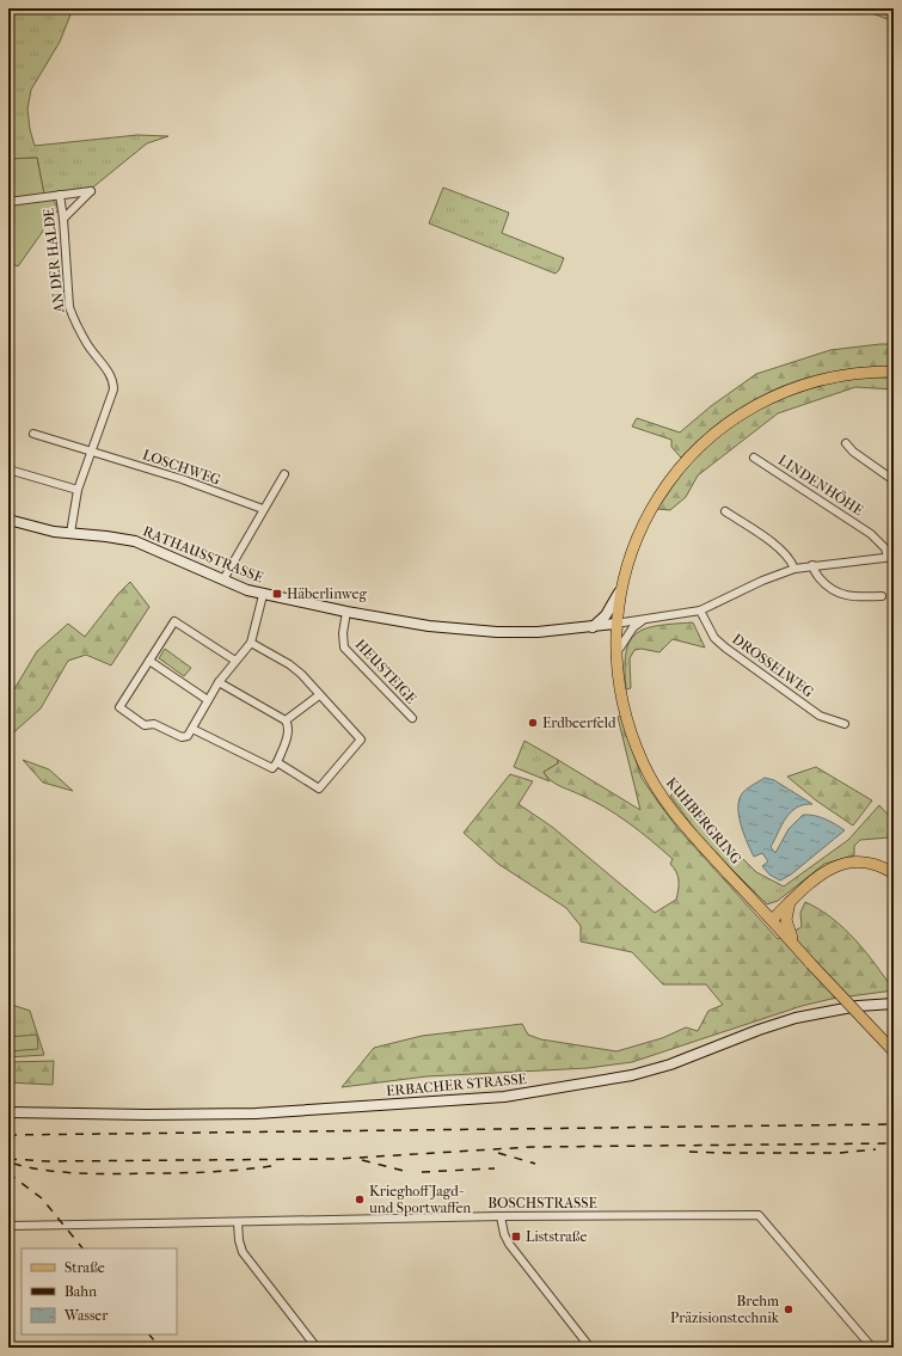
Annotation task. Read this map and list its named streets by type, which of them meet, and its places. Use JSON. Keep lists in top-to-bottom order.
{
  "streets": {
    "main road": ["RATHAUSSTRASSE", "KUHBERGRING", "ERBACHER STRASSE"],
    "street": [
      "AN DER HALDE",
      "LOSCHWEG",
      "LINDENHÖHE",
      "DROSSELWEG",
      "HEUSTEIGE",
      "BOSCHSTRASSE"
    ]
  },
  "crossings": [
    ["AN DER HALDE", "LOSCHWEG"],
    ["AN DER HALDE", "RATHAUSSTRASSE"],
    ["LINDENHÖHE", "RATHAUSSTRASSE"],
    ["LINDENHÖHE", "DROSSELWEG"],
    ["LINDENHÖHE", "KUHBERGRING"],
    ["RATHAUSSTRASSE", "HEUSTEIGE"],
    ["RATHAUSSTRASSE", "KUHBERGRING"]
  ],
  "places": {
    "transit": ["Häberlinweg", "Liststraße"],
    "other": ["Erdbeerfeld", "Krieghoff Jagd- und Sportwaffen", "Brehm Präzisionstechnik"]
  },
  "legend": ["Straße", "Bahn", "Wasser"]
}
